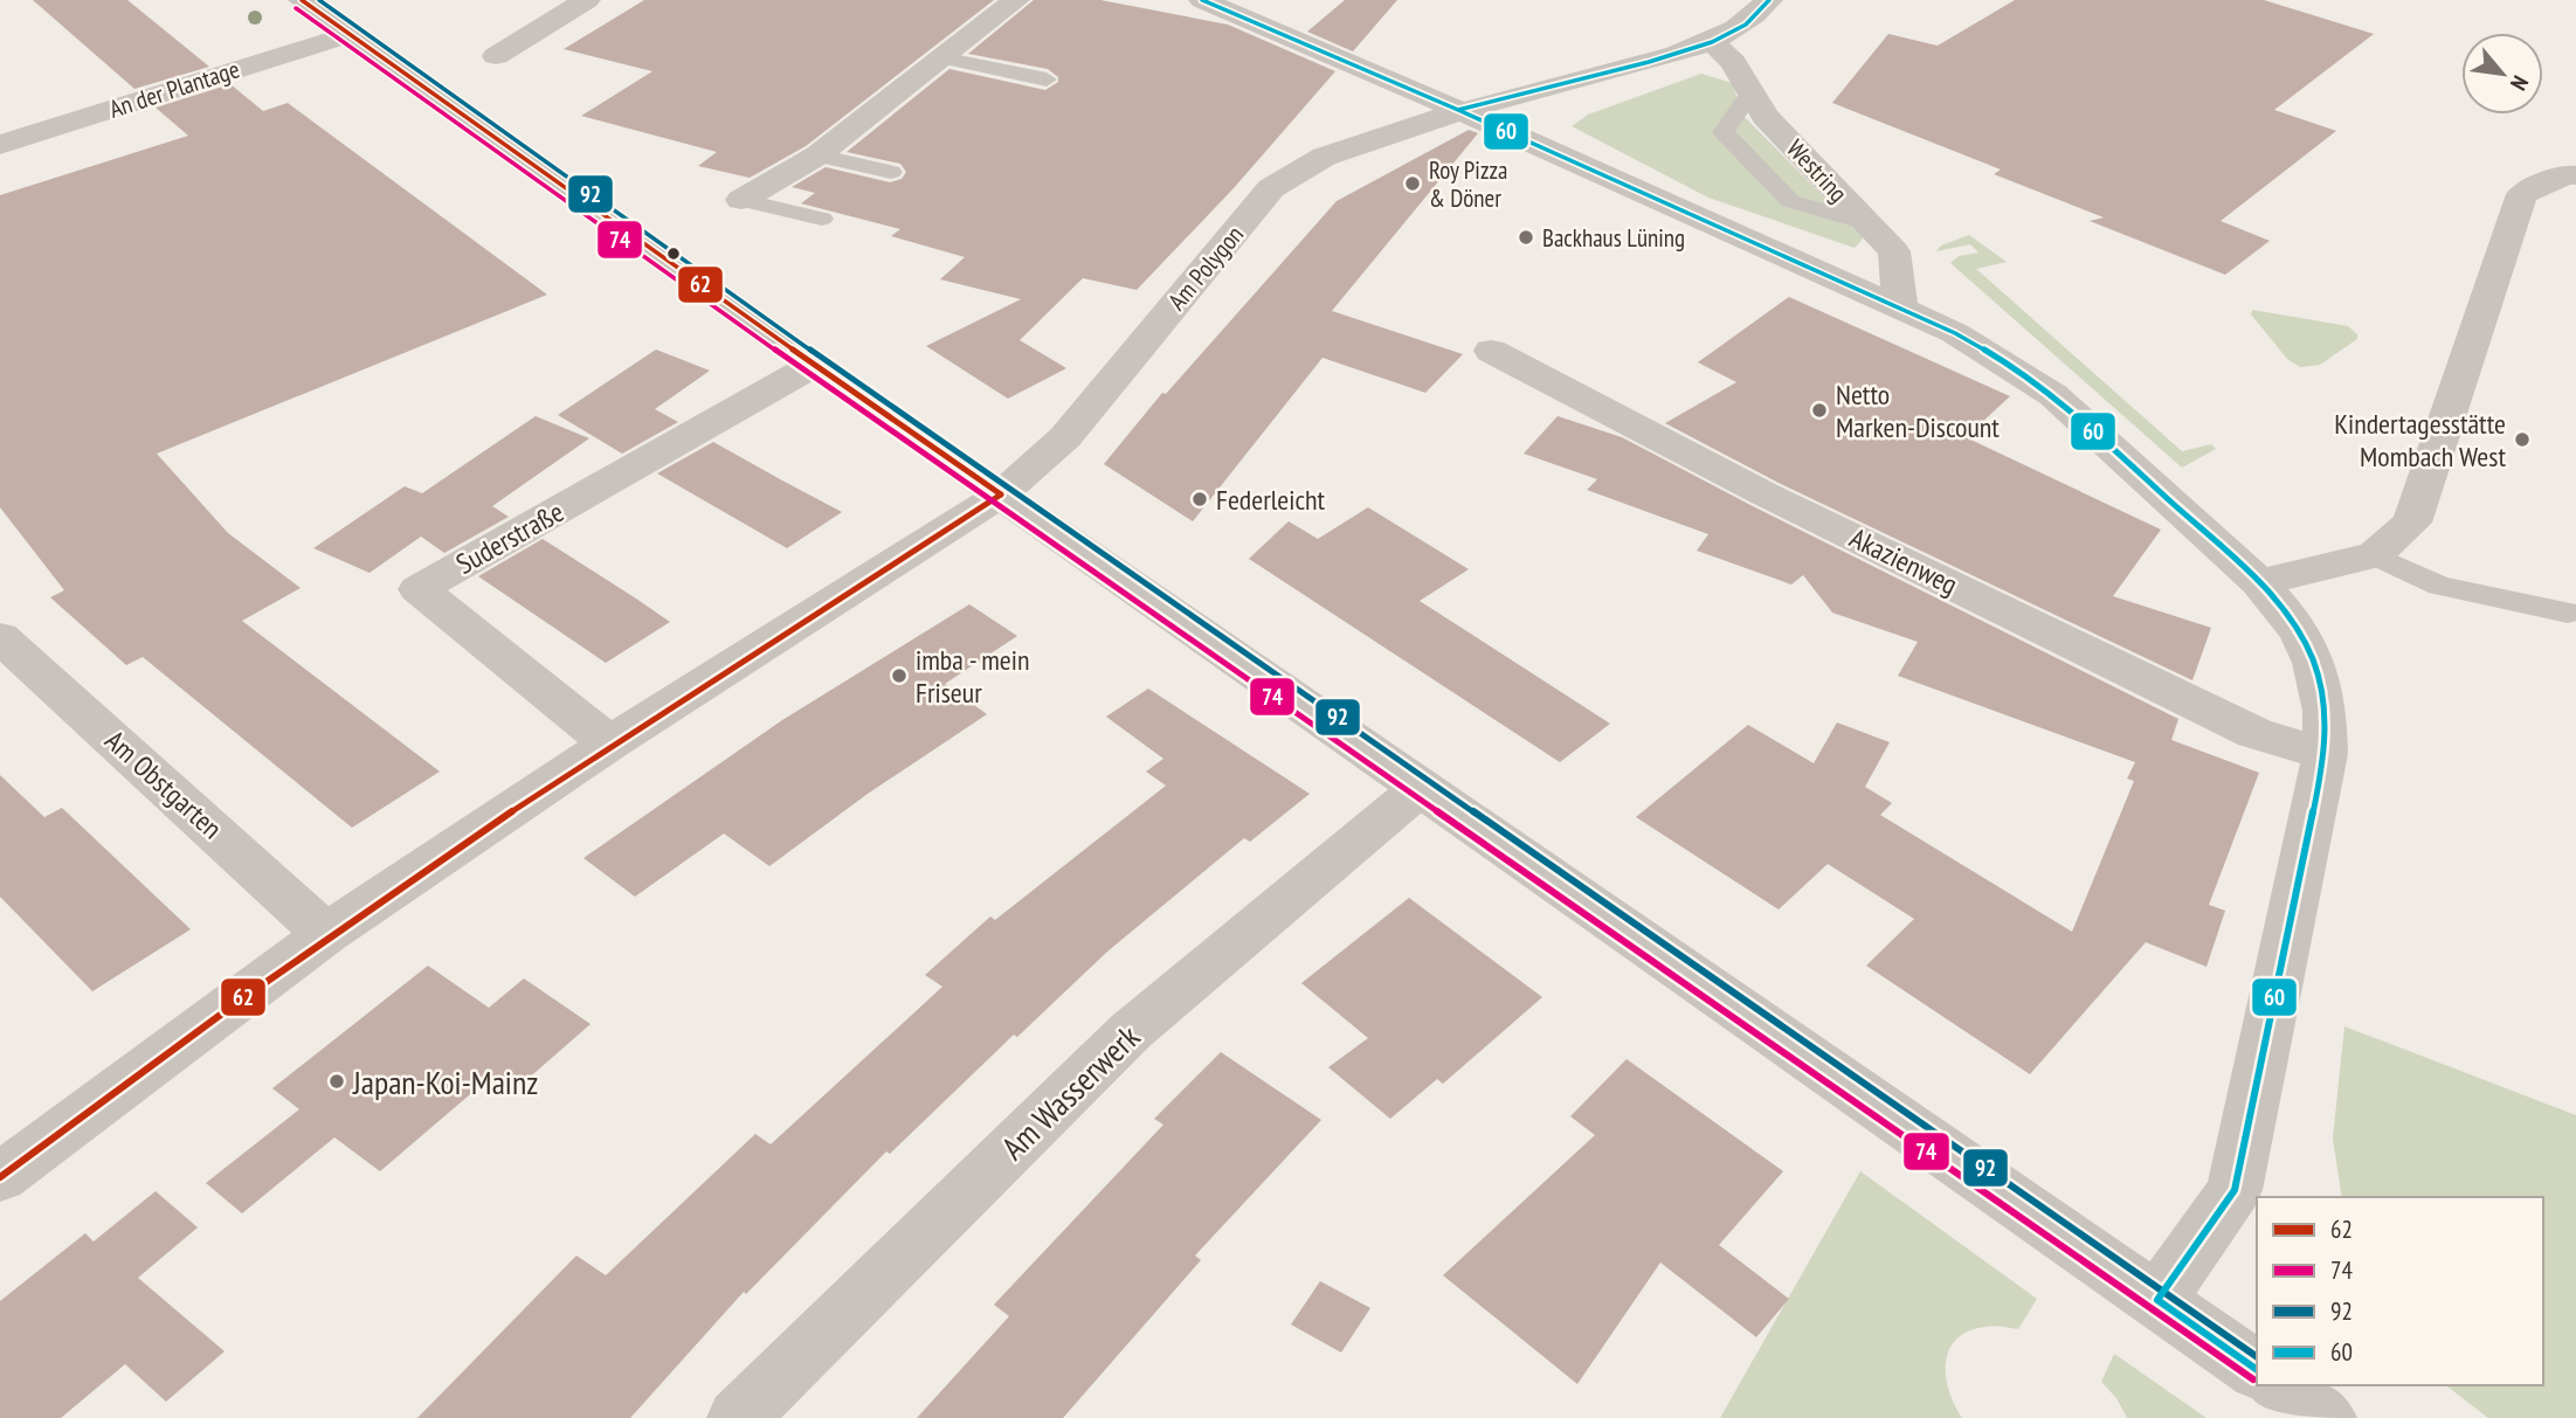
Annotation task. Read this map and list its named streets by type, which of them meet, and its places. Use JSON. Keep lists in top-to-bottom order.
{
  "streets": {
    "street": [
      "An der Plantage",
      "Westring",
      "Am Polygon",
      "Suderstraße",
      "Akazienweg",
      "Am Obstgarten",
      "Am Wasserwerk"
    ]
  },
  "places": [
    "Roy Pizza & Döner",
    "Backhaus Lüning",
    "Netto Marken-Discount",
    "Kindertagesstätte Mombach West",
    "Federleicht",
    "imba - mein Friseur",
    "Japan-Koi-Mainz"
  ],
  "lines": [
    "transit line 62",
    "transit line 92",
    "transit line 60",
    "transit line 74"
  ],
  "legend": [
    "62",
    "74",
    "92",
    "60"
  ],
  "north": "bottom right"
}
